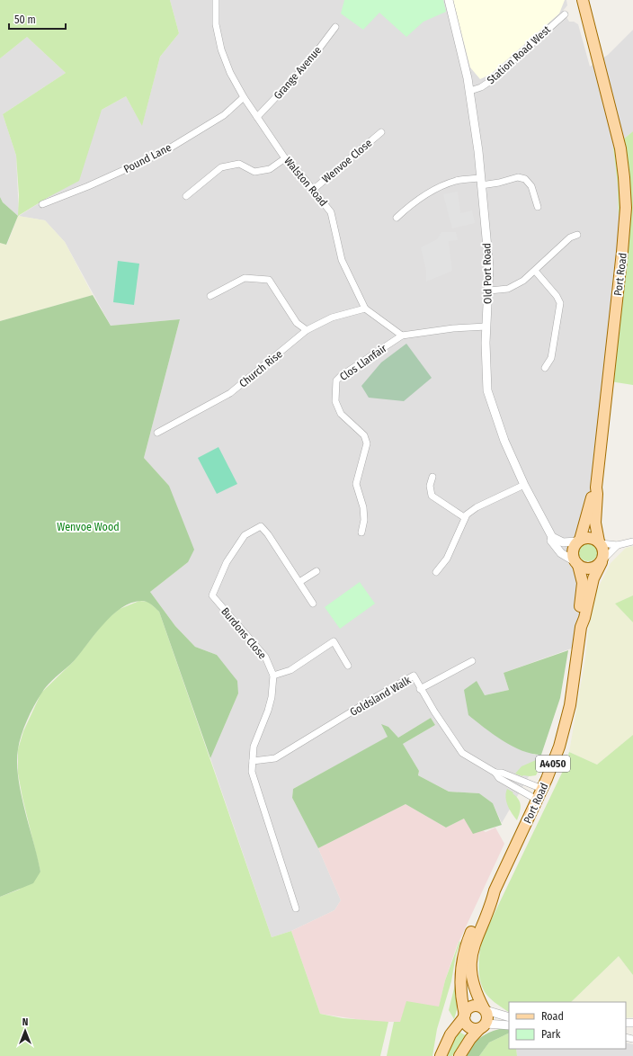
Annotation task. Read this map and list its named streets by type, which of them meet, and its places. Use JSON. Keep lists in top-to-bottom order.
{
  "streets": {
    "main road": ["Port Road", "A4050"],
    "street": [
      "Station Road West",
      "Grange Avenue",
      "Pound Lane",
      "Wenvoe Close",
      "Walston Road",
      "Old Port Road",
      "Clos Llanfair",
      "Church Rise",
      "Burdons Close",
      "Goldsland Walk"
    ]
  },
  "crossings": [
    ["Station Road West", "Old Port Road"],
    ["Grange Avenue", "Walston Road"],
    ["Pound Lane", "Walston Road"],
    ["Wenvoe Close", "Walston Road"],
    ["Walston Road", "Clos Llanfair"],
    ["Walston Road", "Church Rise"],
    ["Old Port Road", "Port Road"],
    ["Port Road", "Goldsland Walk"],
    ["Burdons Close", "Goldsland Walk"]
  ],
  "parks": ["Wenvoe Wood"],
  "legend": ["Road", "Park"],
  "scale_bar": "50 m",
  "north": "top"
}
